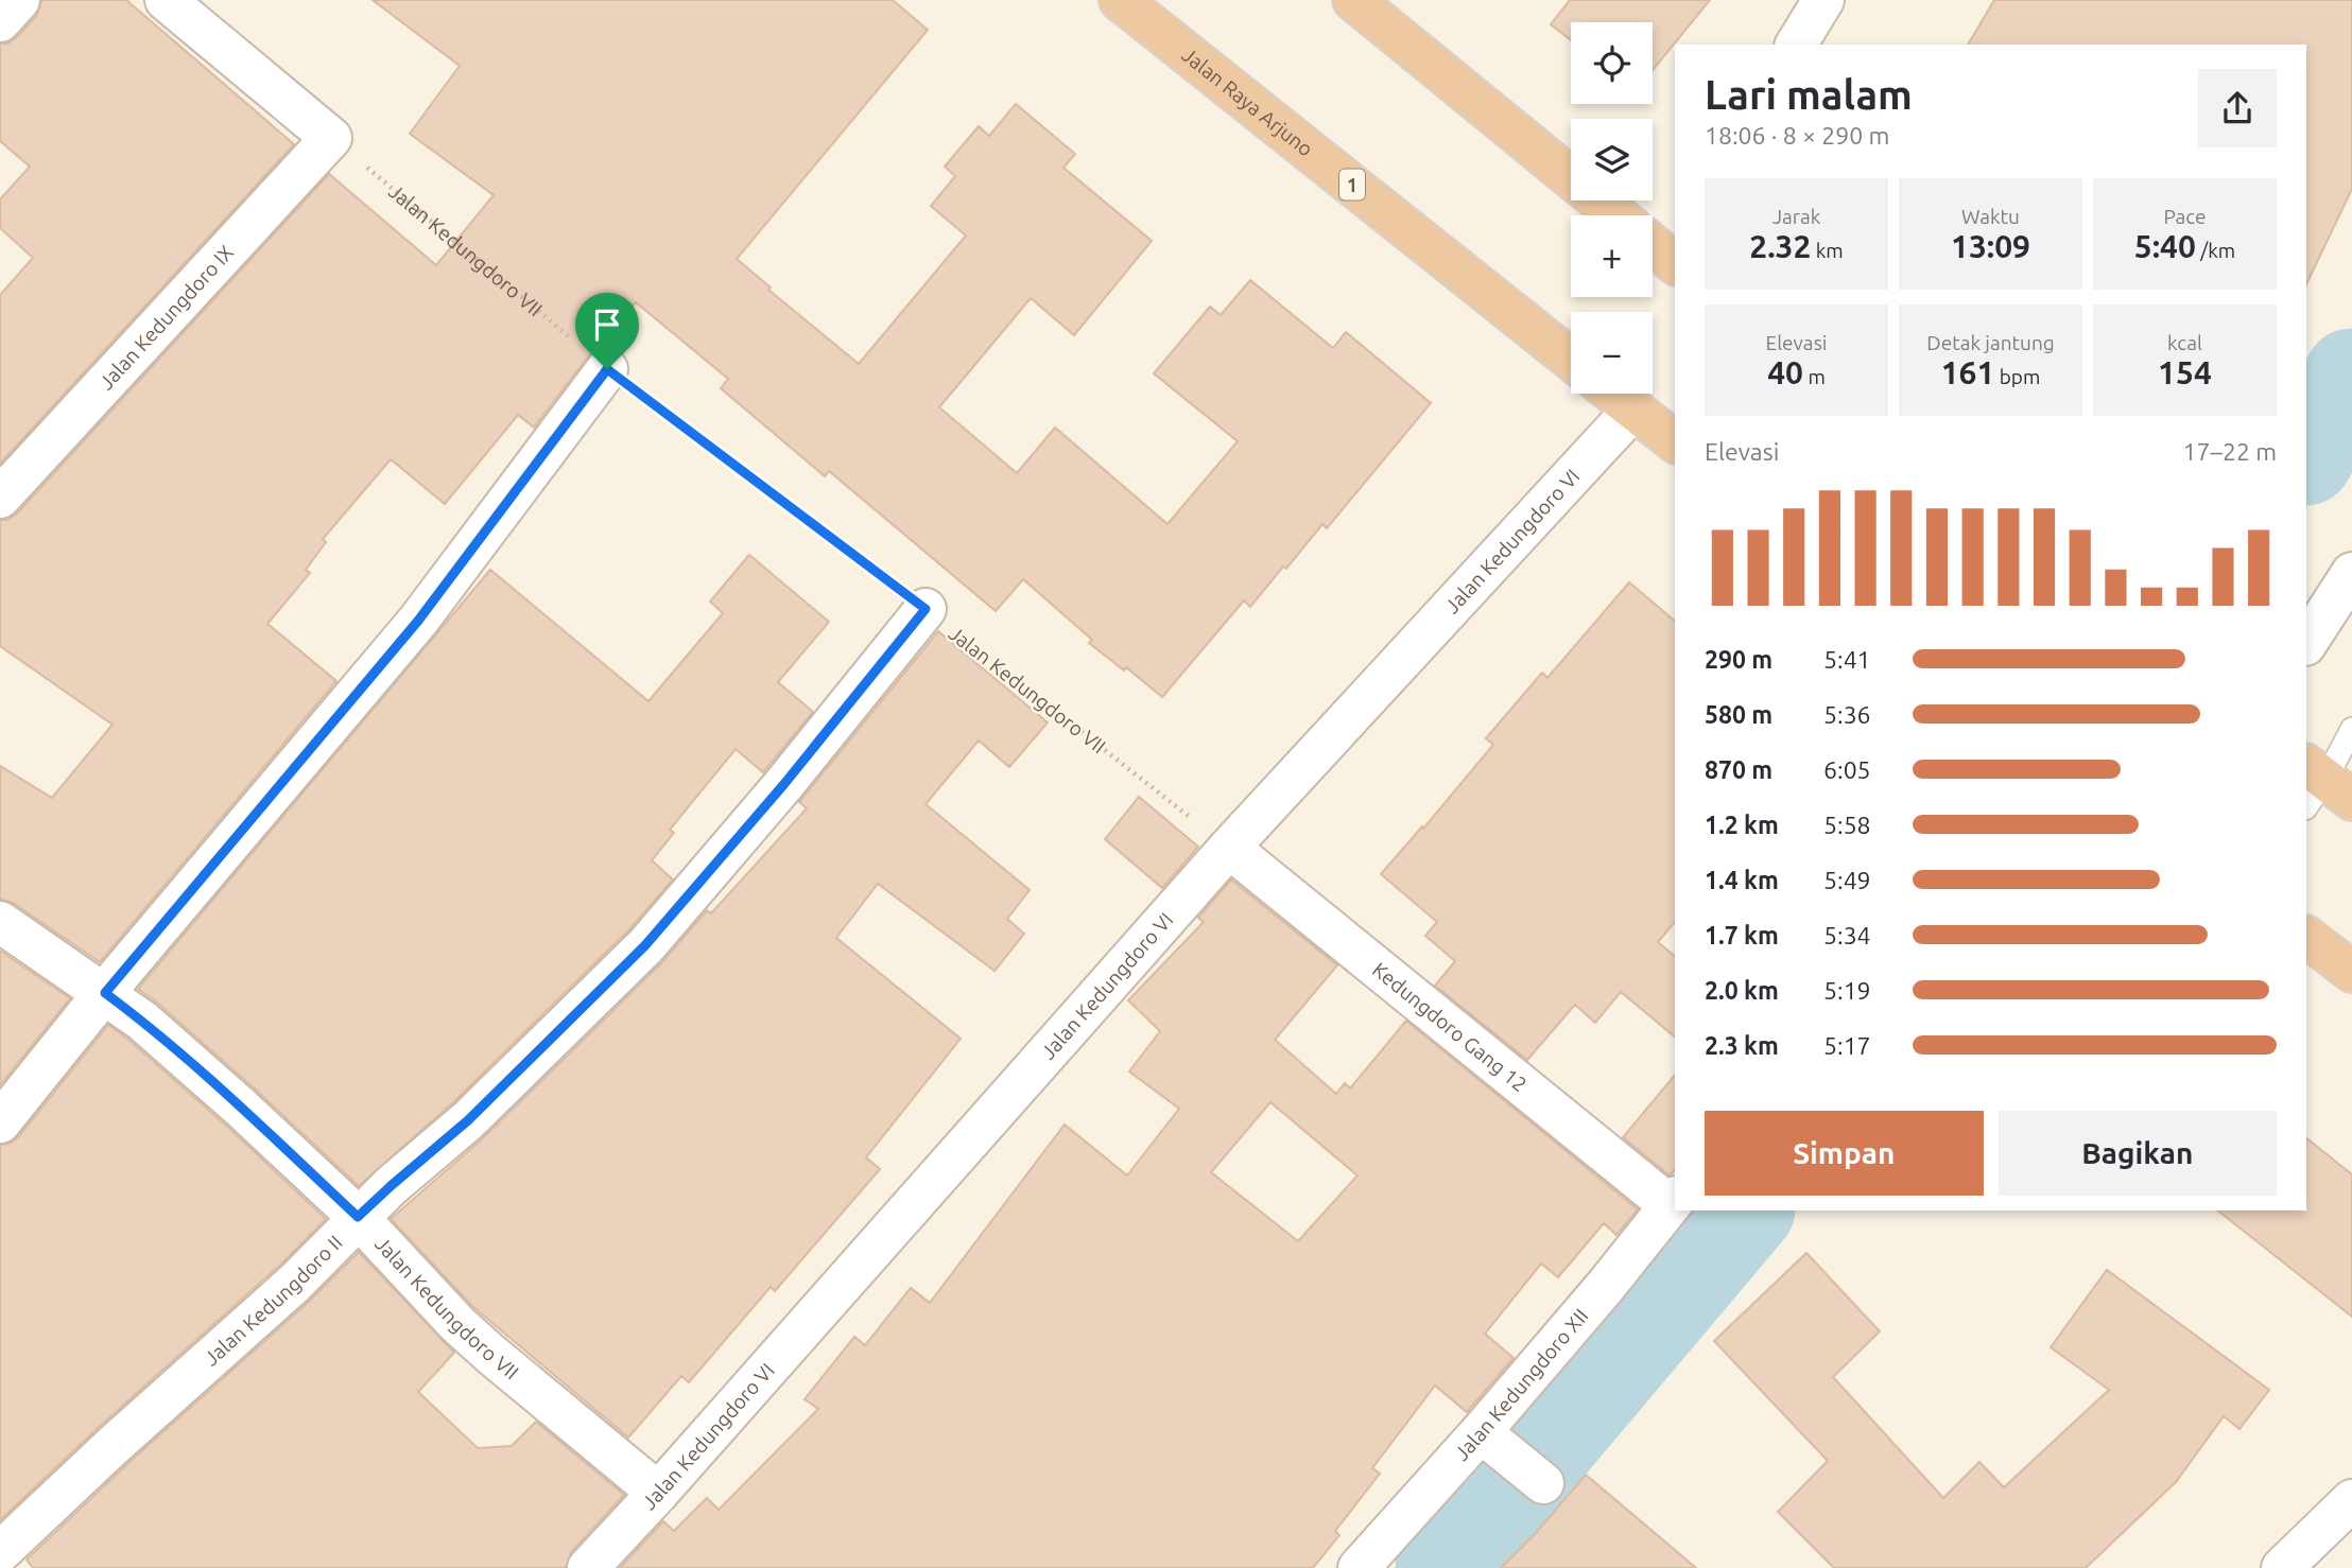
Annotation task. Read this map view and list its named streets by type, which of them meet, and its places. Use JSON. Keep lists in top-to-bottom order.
{
  "streets": {
    "highway": ["Jalan Raya Arjuno", "1"],
    "street": [
      "Jalan Kedungdoro VII",
      "Jalan Kedungdoro IX",
      "Jalan Kedungdoro VI",
      "Kedungdoro Gang 12",
      "Jalan Kedungdoro II",
      "Jalan Kedungdoro XII"
    ]
  },
  "crossings": [
    ["Jalan Kedungdoro VII", "Jalan Kedungdoro IX"],
    ["Jalan Kedungdoro VII", "Jalan Kedungdoro VI"],
    ["Jalan Kedungdoro VII", "Kedungdoro Gang 12"],
    ["Jalan Kedungdoro VII", "Jalan Kedungdoro II"],
    ["Jalan Kedungdoro VI", "Kedungdoro Gang 12"],
    ["Kedungdoro Gang 12", "Jalan Kedungdoro XII"]
  ],
  "page": {
    "map_buttons": ["+", "−"],
    "heading": ["Lari malam", "18:06 · 8 × 290 m"],
    "stats": [
      ["Jarak", "2.32 km"],
      ["Waktu", "13:09"],
      ["Pace", "5:40 /km"],
      ["Elevasi", "40 m"],
      ["Detak jantung", "161 bpm"],
      ["kcal", "154"]
    ],
    "chart": ["Elevasi", "17–22 m"],
    "list": [
      {
        "name": "290 m",
        "note": "5:41"
      },
      {
        "name": "580 m",
        "note": "5:36"
      },
      {
        "name": "870 m",
        "note": "6:05"
      },
      {
        "name": "1.2 km",
        "note": "5:58"
      },
      {
        "name": "1.4 km",
        "note": "5:49"
      },
      {
        "name": "1.7 km",
        "note": "5:34"
      },
      {
        "name": "2.0 km",
        "note": "5:19"
      },
      {
        "name": "2.3 km",
        "note": "5:17"
      }
    ],
    "buttons": ["Simpan", "Bagikan"]
  }
}
